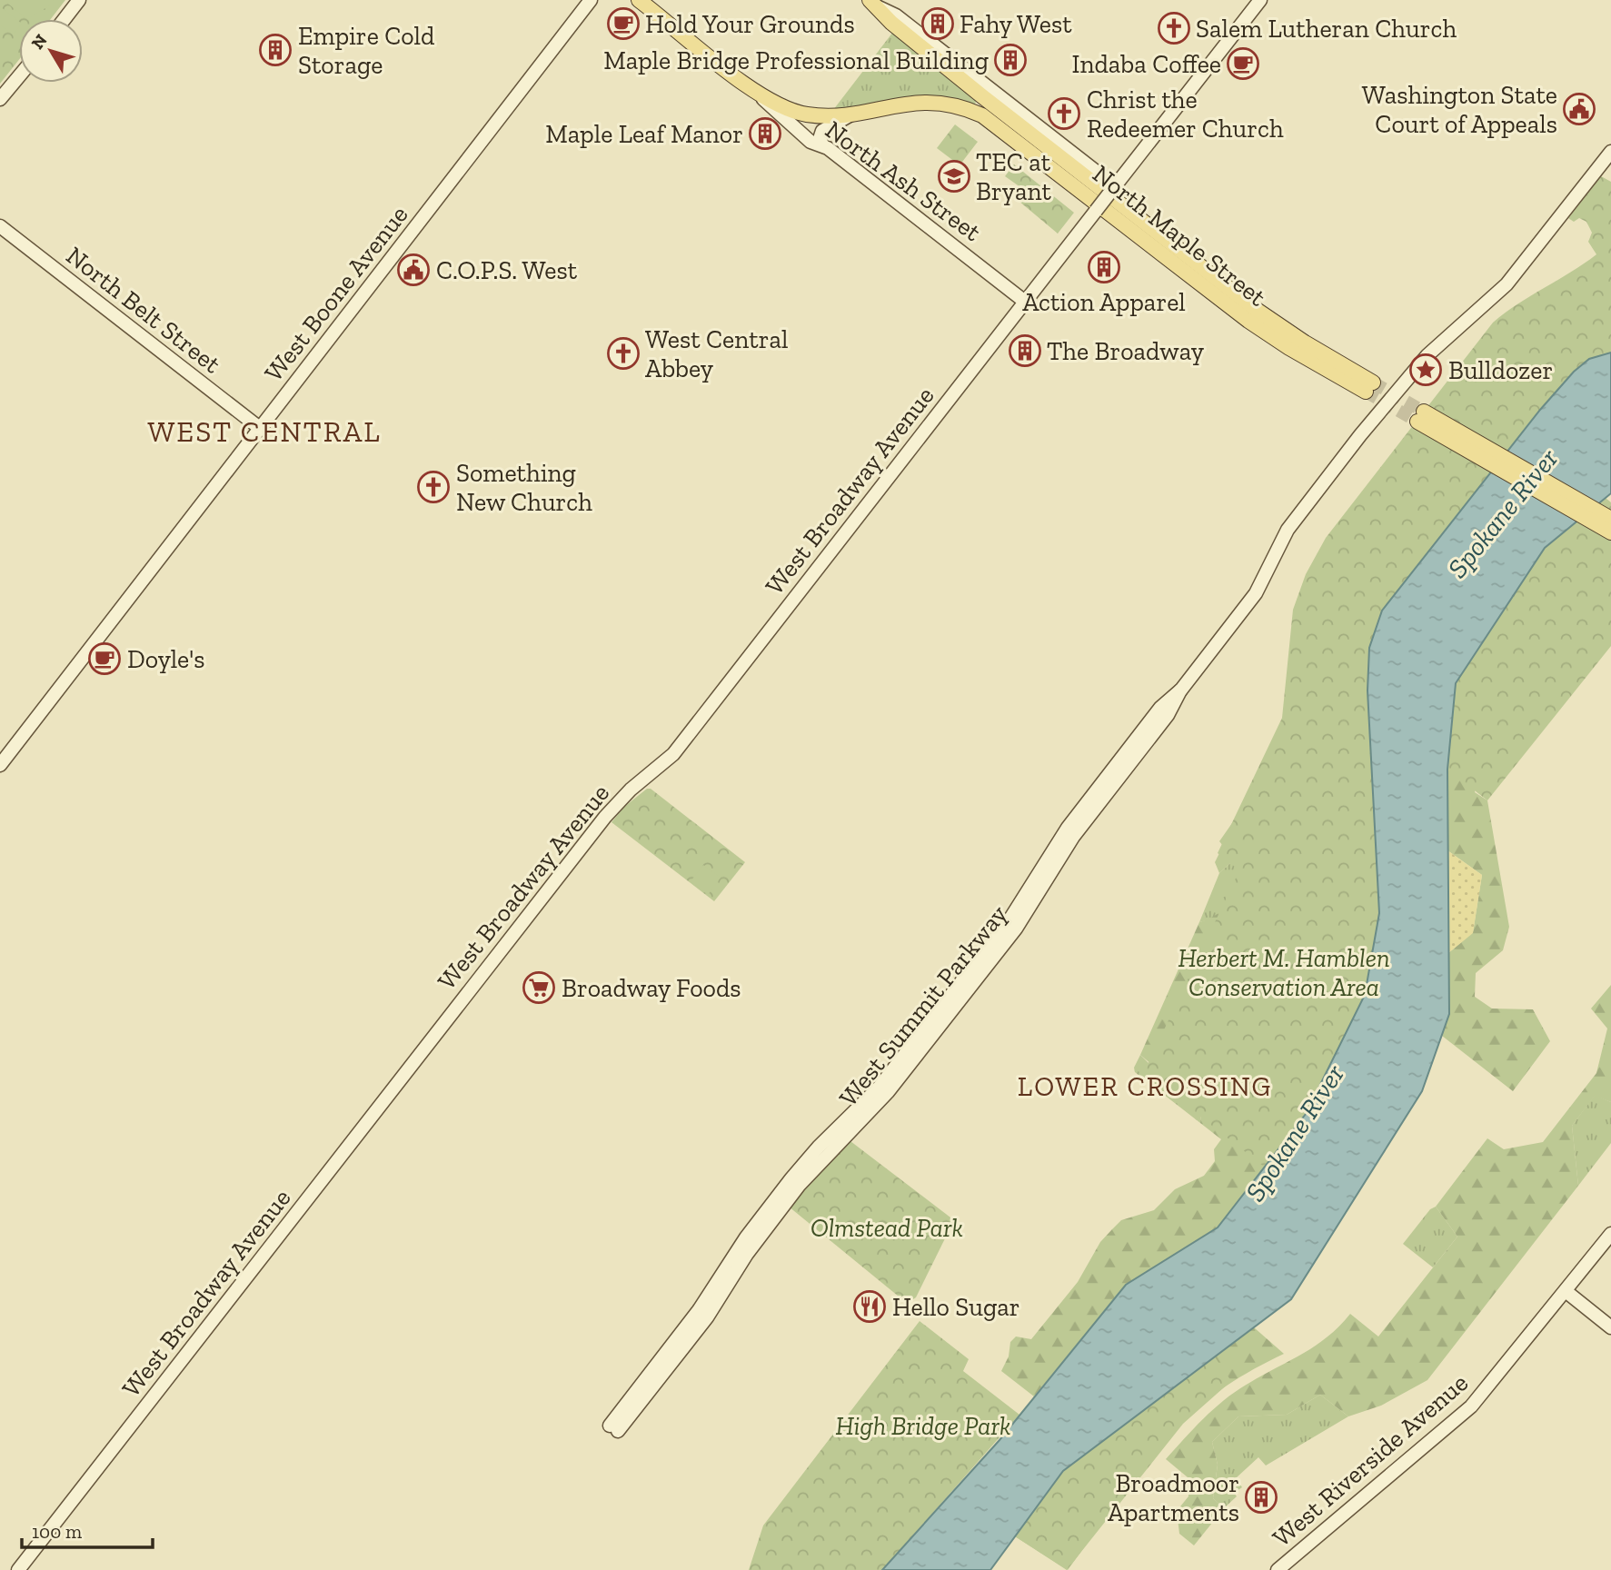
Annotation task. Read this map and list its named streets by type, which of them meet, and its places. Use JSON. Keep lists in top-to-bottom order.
{
  "streets": {
    "main road": ["North Ash Street", "North Maple Street"],
    "street": [
      "West Boone Avenue",
      "North Belt Street",
      "West Broadway Avenue",
      "West Summit Parkway",
      "West Riverside Avenue"
    ]
  },
  "crossings": [
    ["North Ash Street", "North Maple Street"],
    ["North Ash Street", "West Broadway Avenue"],
    ["North Maple Street", "West Broadway Avenue"],
    ["West Boone Avenue", "North Belt Street"]
  ],
  "districts": ["WEST CENTRAL", "LOWER CROSSING"],
  "water": ["Spokane River"],
  "parks": ["Herbert M. Hamblen Conservation Area", "Olmstead Park", "High Bridge Park"],
  "places": {
    "cafe": ["Hold Your Grounds", "Indaba Coffee", "Doyle's"],
    "building": [
      "Fahy West",
      "Empire Cold Storage",
      "Maple Bridge Professional Building",
      "Maple Leaf Manor",
      "Action Apparel",
      "The Broadway",
      "Broadmoor Apartments"
    ],
    "church": [
      "Salem Lutheran Church",
      "Christ the Redeemer Church",
      "West Central Abbey",
      "Something New Church"
    ],
    "public building": ["Washington State Court of Appeals", "C.O.P.S. West"],
    "school or university": ["TEC at Bryant"],
    "place": ["Bulldozer"],
    "supermarket": ["Broadway Foods"],
    "restaurant": ["Hello Sugar"]
  },
  "scale_bar": "100 m",
  "north": "top left"
}
